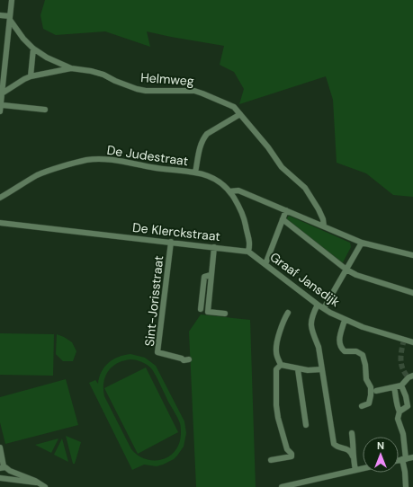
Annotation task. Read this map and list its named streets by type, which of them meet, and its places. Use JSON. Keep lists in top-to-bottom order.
{
  "streets": {
    "street": [
      "Helmweg",
      "De Judestraat",
      "De Klerckstraat",
      "Graaf Jansdijk",
      "Sint-Jorisstraat"
    ]
  },
  "crossings": [
    ["De Judestraat", "De Klerckstraat"],
    ["De Judestraat", "Graaf Jansdijk"],
    ["De Klerckstraat", "Graaf Jansdijk"],
    ["De Klerckstraat", "Sint-Jorisstraat"]
  ],
  "north": "top"
}
